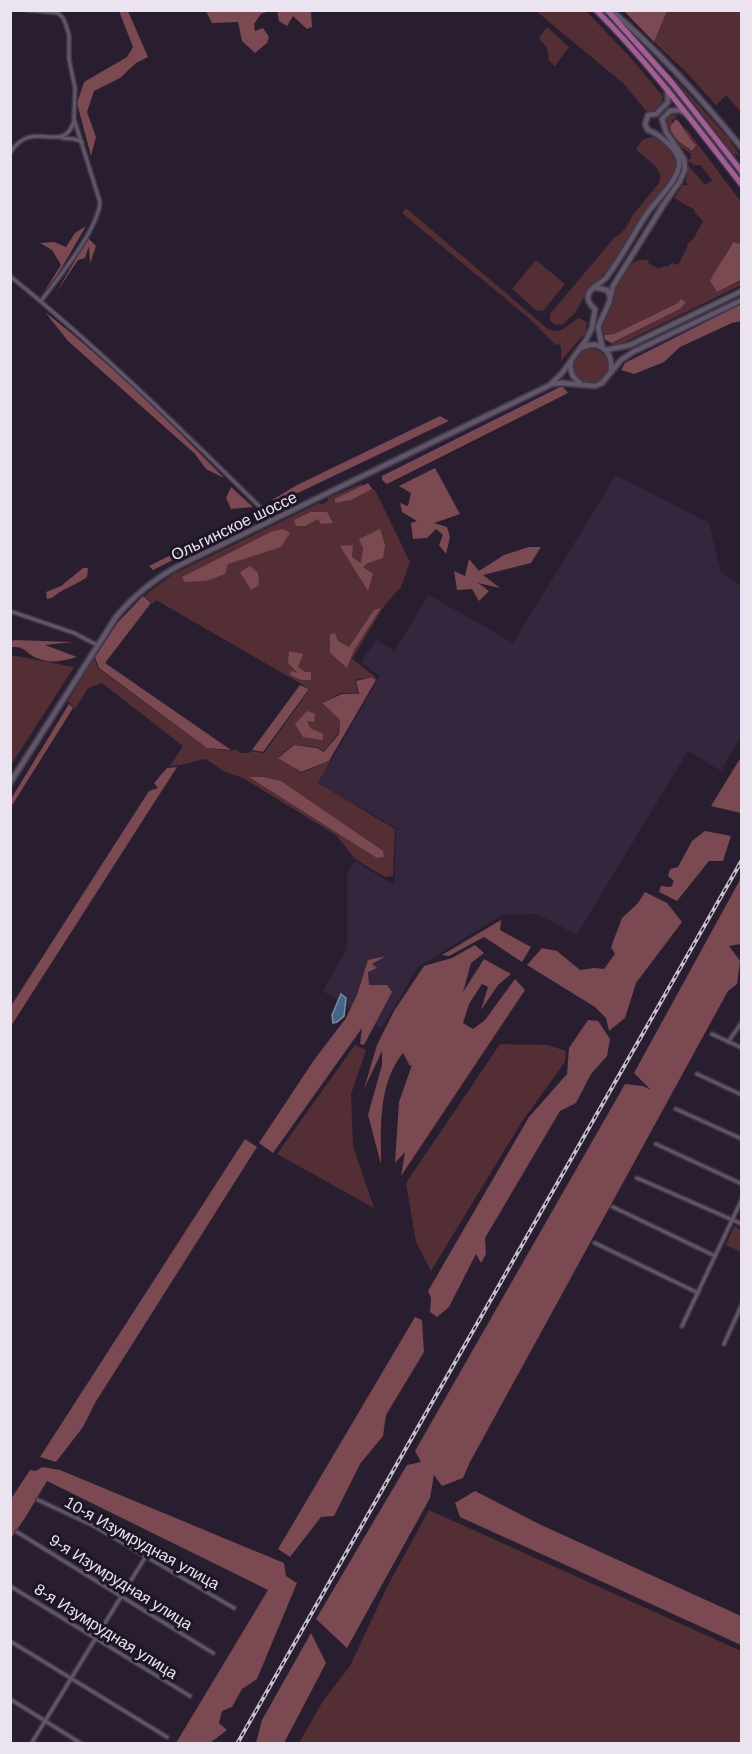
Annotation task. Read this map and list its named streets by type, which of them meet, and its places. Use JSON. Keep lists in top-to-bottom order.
{
  "streets": {
    "main road": ["Ольгинское шоссе"],
    "street": ["10-я Изумрудная улица", "9-я Изумрудная улица", "8-я Изумрудная улица"]
  }
}
